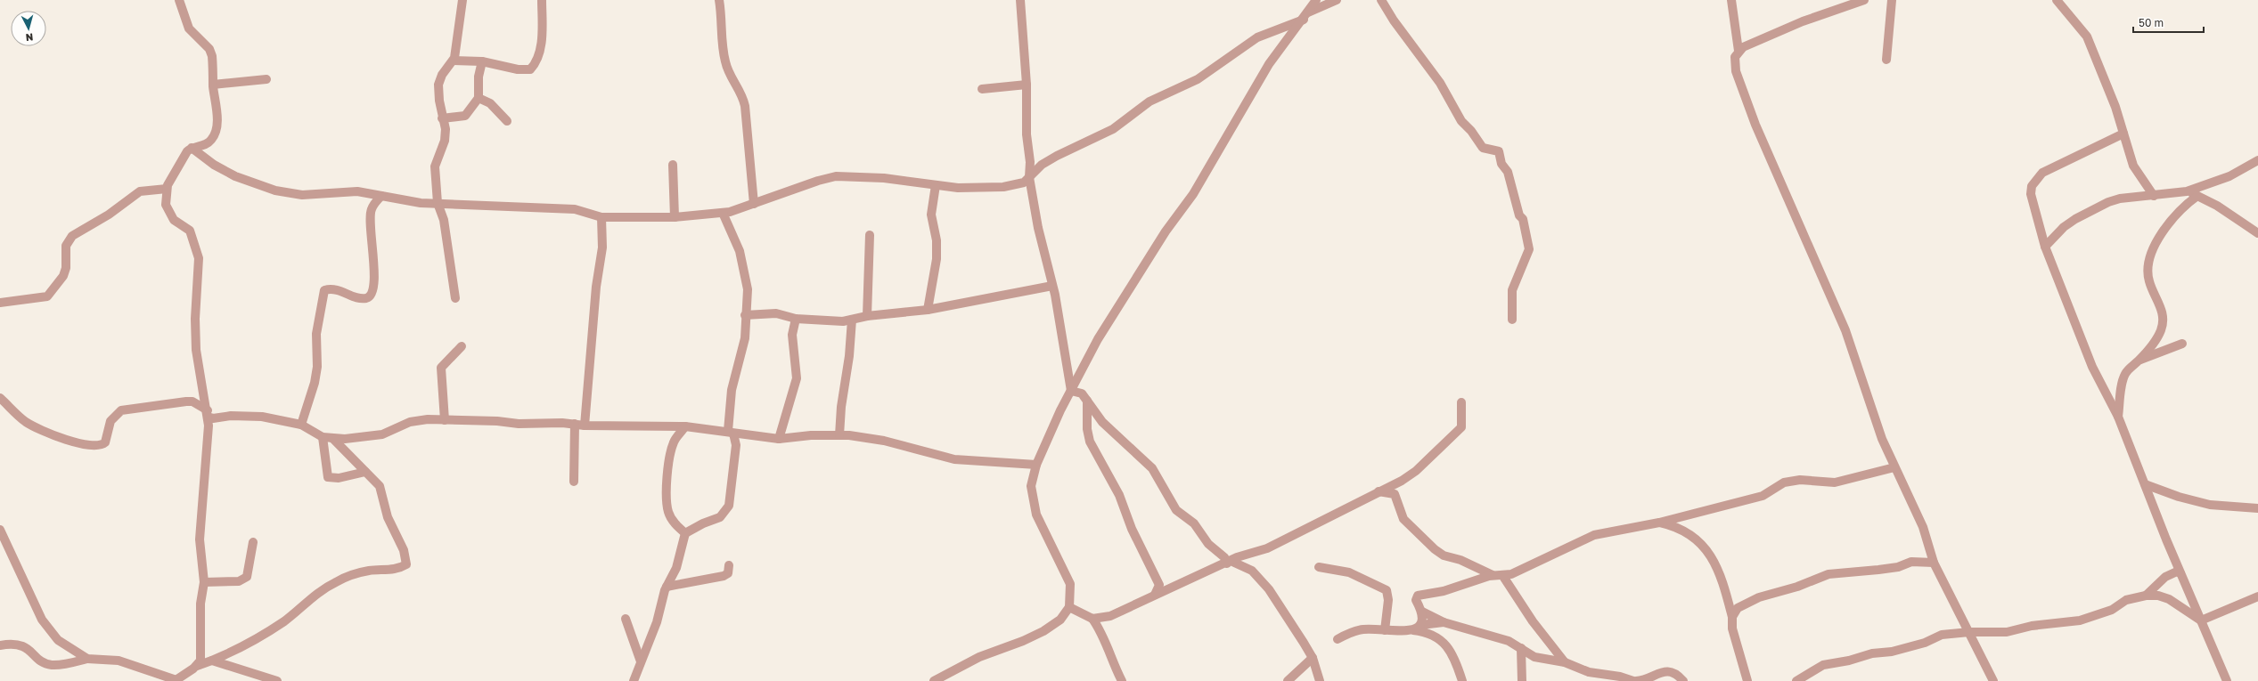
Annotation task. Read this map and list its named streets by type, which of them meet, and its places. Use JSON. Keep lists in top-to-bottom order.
{
  "scale_bar": "50 m",
  "north": "bottom"
}
